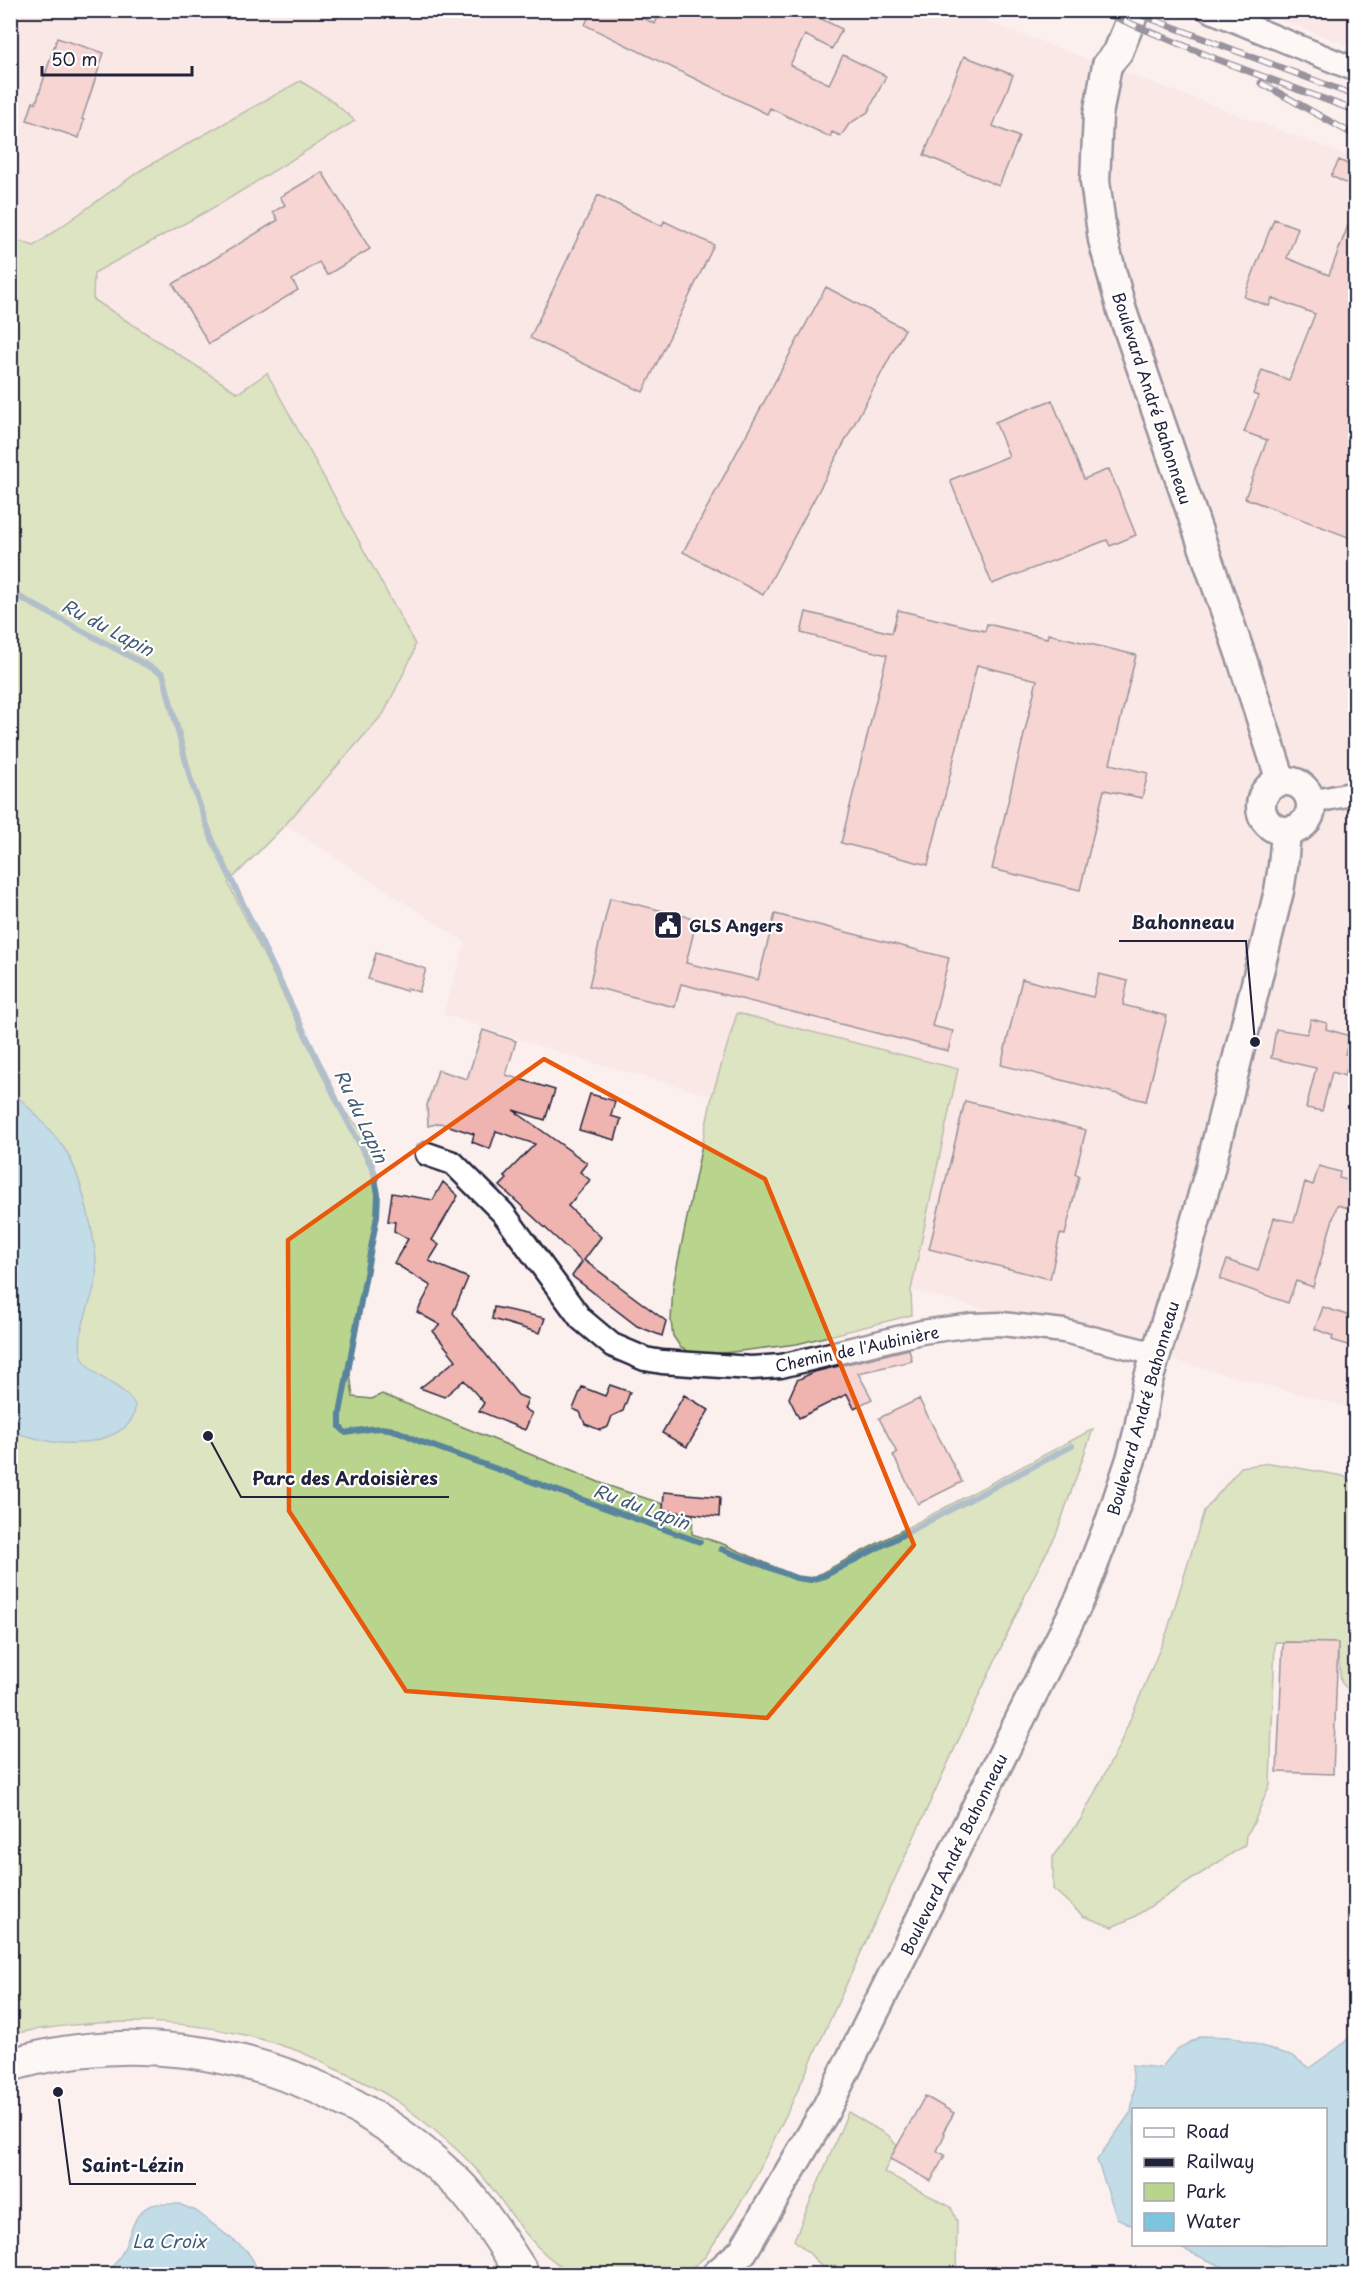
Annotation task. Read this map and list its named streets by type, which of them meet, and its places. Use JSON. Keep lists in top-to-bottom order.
{
  "streets": {
    "street": ["Boulevard André Bahonneau", "Chemin de l'Aubinière"]
  },
  "crossings": [
    ["Boulevard André Bahonneau", "Chemin de l'Aubinière"]
  ],
  "water": ["Ru du Lapin", "La Croix"],
  "places": {
    "public building": ["GLS Angers"],
    "other": ["Bahonneau", "Parc des Ardoisières", "Saint-Lézin"]
  },
  "legend": [
    "Road",
    "Railway",
    "Park",
    "Water"
  ],
  "scale_bar": "50 m"
}
